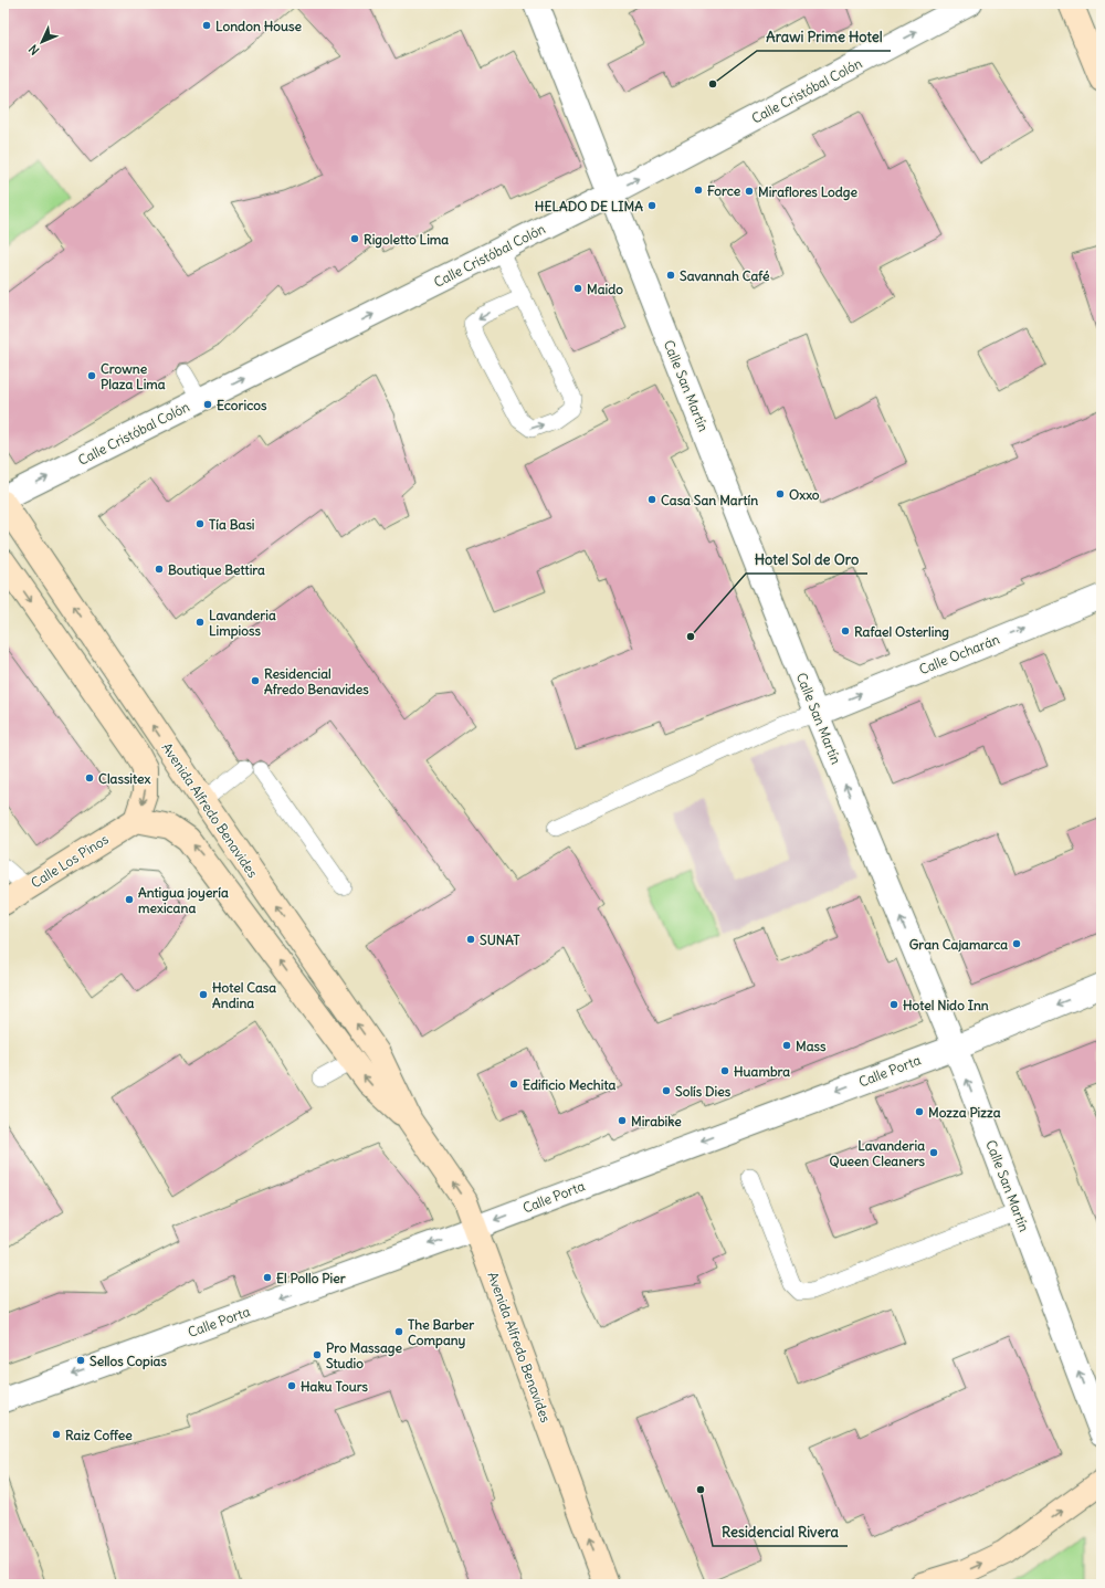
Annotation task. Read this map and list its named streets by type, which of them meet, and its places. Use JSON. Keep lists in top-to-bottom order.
{
  "streets": {
    "main road": ["Avenida Alfredo Benavides", "Calle Los Pinos"],
    "street": [
      "Calle Cristóbal Colón",
      "Calle San Martín",
      "Calle Ocharán",
      "Calle Porta"
    ]
  },
  "crossings": [
    ["Calle Cristóbal Colón", "Calle San Martín"],
    ["Calle San Martín", "Calle Ocharán"],
    ["Calle San Martín", "Calle Porta"],
    ["Avenida Alfredo Benavides", "Calle Los Pinos"],
    ["Avenida Alfredo Benavides", "Calle Porta"]
  ],
  "one_way": [
    "Calle Cristóbal Colón",
    "Calle San Martín",
    "Calle Ocharán",
    "Avenida Alfredo Benavides",
    "Calle Porta"
  ],
  "places": [
    "London House",
    "Arawi Prime Hotel",
    "Force",
    "Miraflores Lodge",
    "HELADO DE LIMA",
    "Rigoletto Lima",
    "Savannah Café",
    "Maido",
    "Crowne Plaza Lima",
    "Ecoricos",
    "Oxxo",
    "Casa San Martín",
    "Tía Basi",
    "Boutique Bettira",
    "Lavanderia Limpioss",
    "Rafael Osterling",
    "Hotel Sol de Oro",
    "Residencial Afredo Benavides",
    "Classitex",
    "Antigua joyería mexicana",
    "SUNAT",
    "Gran Cajamarca",
    "Hotel Casa Andina",
    "Hotel Nido Inn",
    "Mass",
    "Huambra",
    "Edificio Mechita",
    "Solís Dies",
    "Mozza Pizza",
    "Mirabike",
    "Lavanderia Queen Cleaners",
    "El Pollo Pier",
    "The Barber Company",
    "Pro Massage Studio",
    "Sellos Copias",
    "Haku Tours",
    "Raiz Coffee",
    "Residencial Rivera"
  ],
  "north": "bottom left"
}
